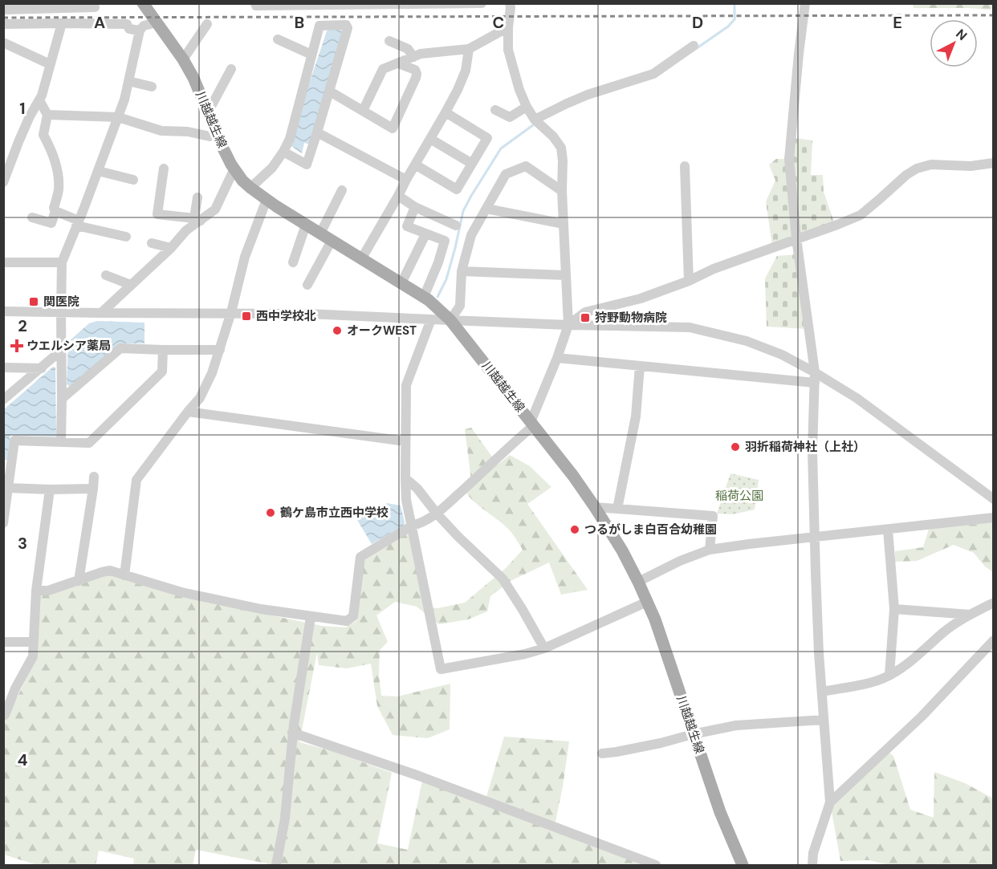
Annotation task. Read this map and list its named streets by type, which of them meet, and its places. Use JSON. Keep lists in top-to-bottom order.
{
  "streets": {
    "main road": ["川越越生線"]
  },
  "parks": ["稲荷公園"],
  "places": {
    "transit": ["関医院", "西中学校北", "狩野動物病院"],
    "other": [
      "オークWEST",
      "羽折稲荷神社（上社）",
      "鶴ケ島市立西中学校",
      "つるがしま白百合幼稚園"
    ],
    "health": ["ウエルシア薬局"]
  },
  "north": "top right",
  "grid": {
    "columns": [
      "A",
      "B",
      "C",
      "D",
      "E"
    ],
    "rows": [
      "1",
      "2",
      "3",
      "4"
    ]
  }
}
